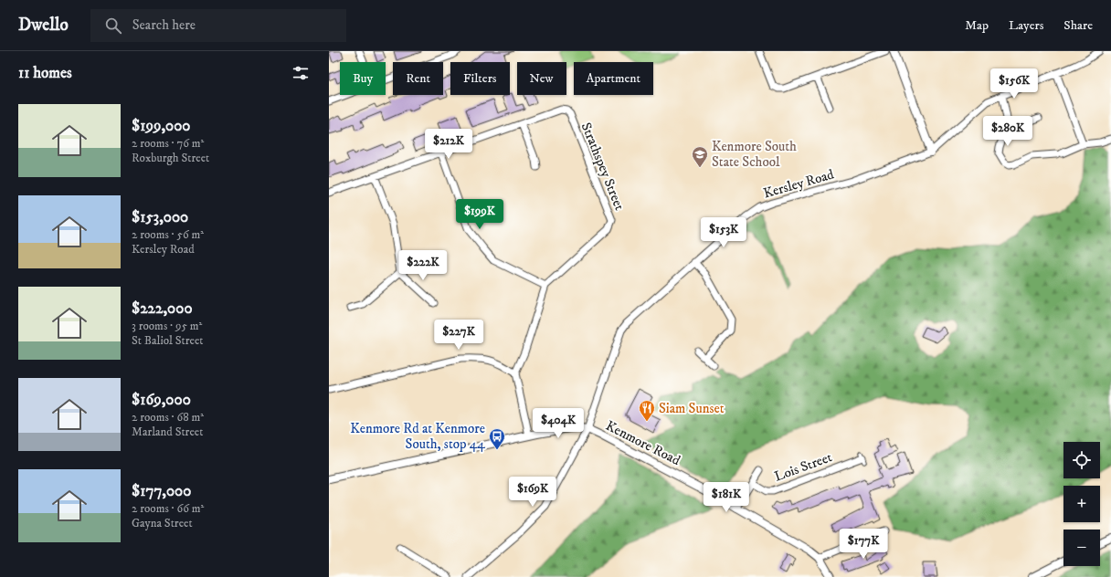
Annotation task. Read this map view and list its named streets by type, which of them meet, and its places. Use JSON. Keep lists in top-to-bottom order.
{
  "streets": {
    "street": [
      "Strathspey Street",
      "Kersley Road",
      "Kenmore Road",
      "Lois Street"
    ]
  },
  "crossings": [
    ["Kersley Road", "Kenmore Road"],
    ["Kenmore Road", "Lois Street"]
  ],
  "places": {
    "school or university": ["Kenmore South State School"],
    "restaurant": ["Siam Sunset"],
    "bus stop": ["Kenmore Rd at Kenmore South, stop 44"]
  },
  "page": {
    "header": "Dwello",
    "search": "Search here",
    "nav": ["Map", "Layers", "Share"],
    "heading": "11 homes",
    "chip": [
      "Buy",
      "Rent",
      "Filters",
      "New",
      "Apartment"
    ],
    "price": [
      "$156K",
      "$280K",
      "$212K",
      "$199K",
      "$153K",
      "$222K",
      "$227K",
      "$404K",
      "$169K",
      "$181K",
      "$177K"
    ],
    "list": [
      {
        "name": "$199,000",
        "note": "2 rooms · 76 m² · Roxburgh Street"
      },
      {
        "name": "$153,000",
        "note": "2 rooms · 56 m² · Kersley Road"
      },
      {
        "name": "$222,000",
        "note": "3 rooms · 95 m² · St Baliol Street"
      },
      {
        "name": "$169,000",
        "note": "2 rooms · 68 m² · Marland Street"
      },
      {
        "name": "$177,000",
        "note": "2 rooms · 66 m² · Gayna Street"
      }
    ],
    "map_buttons": ["+", "−"]
  }
}
